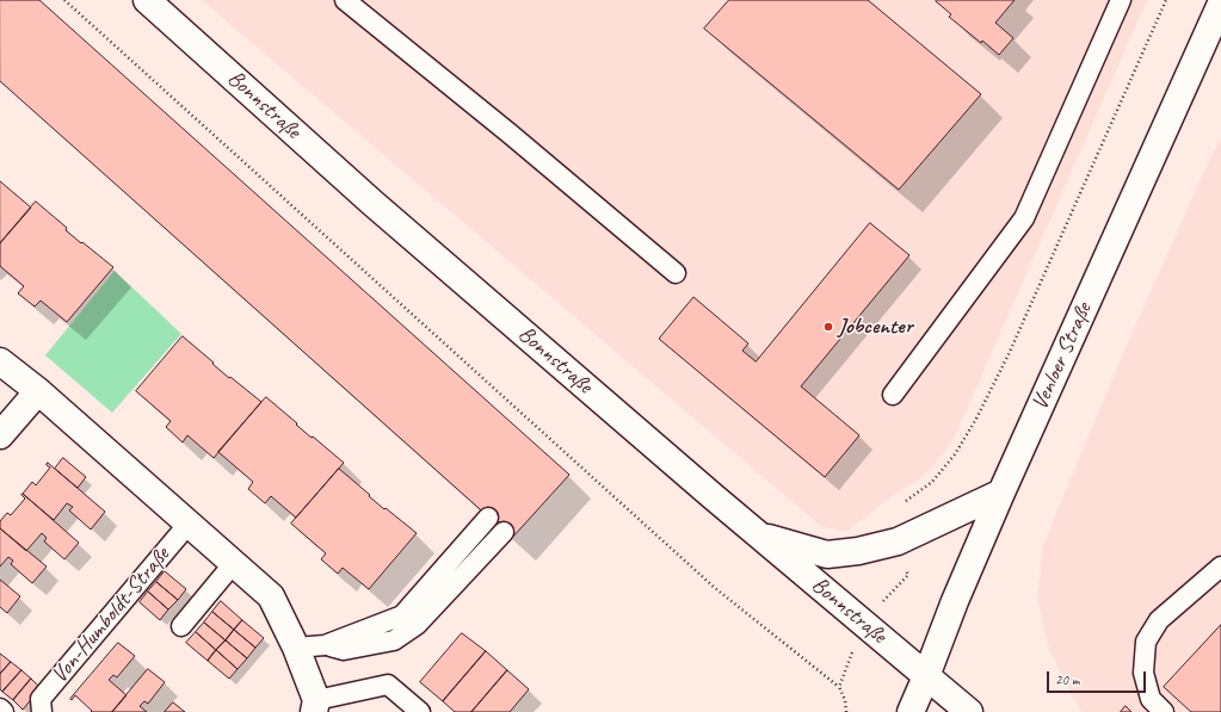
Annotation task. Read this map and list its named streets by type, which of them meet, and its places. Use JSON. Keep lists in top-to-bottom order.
{
  "streets": {
    "main road": ["Bonnstraße", "Venloer Straße"],
    "lane": ["Von-Humboldt-Straße"]
  },
  "crossings": [
    ["Bonnstraße", "Venloer Straße"]
  ],
  "places": ["Jobcenter"],
  "scale_bar": "20 m"
}
